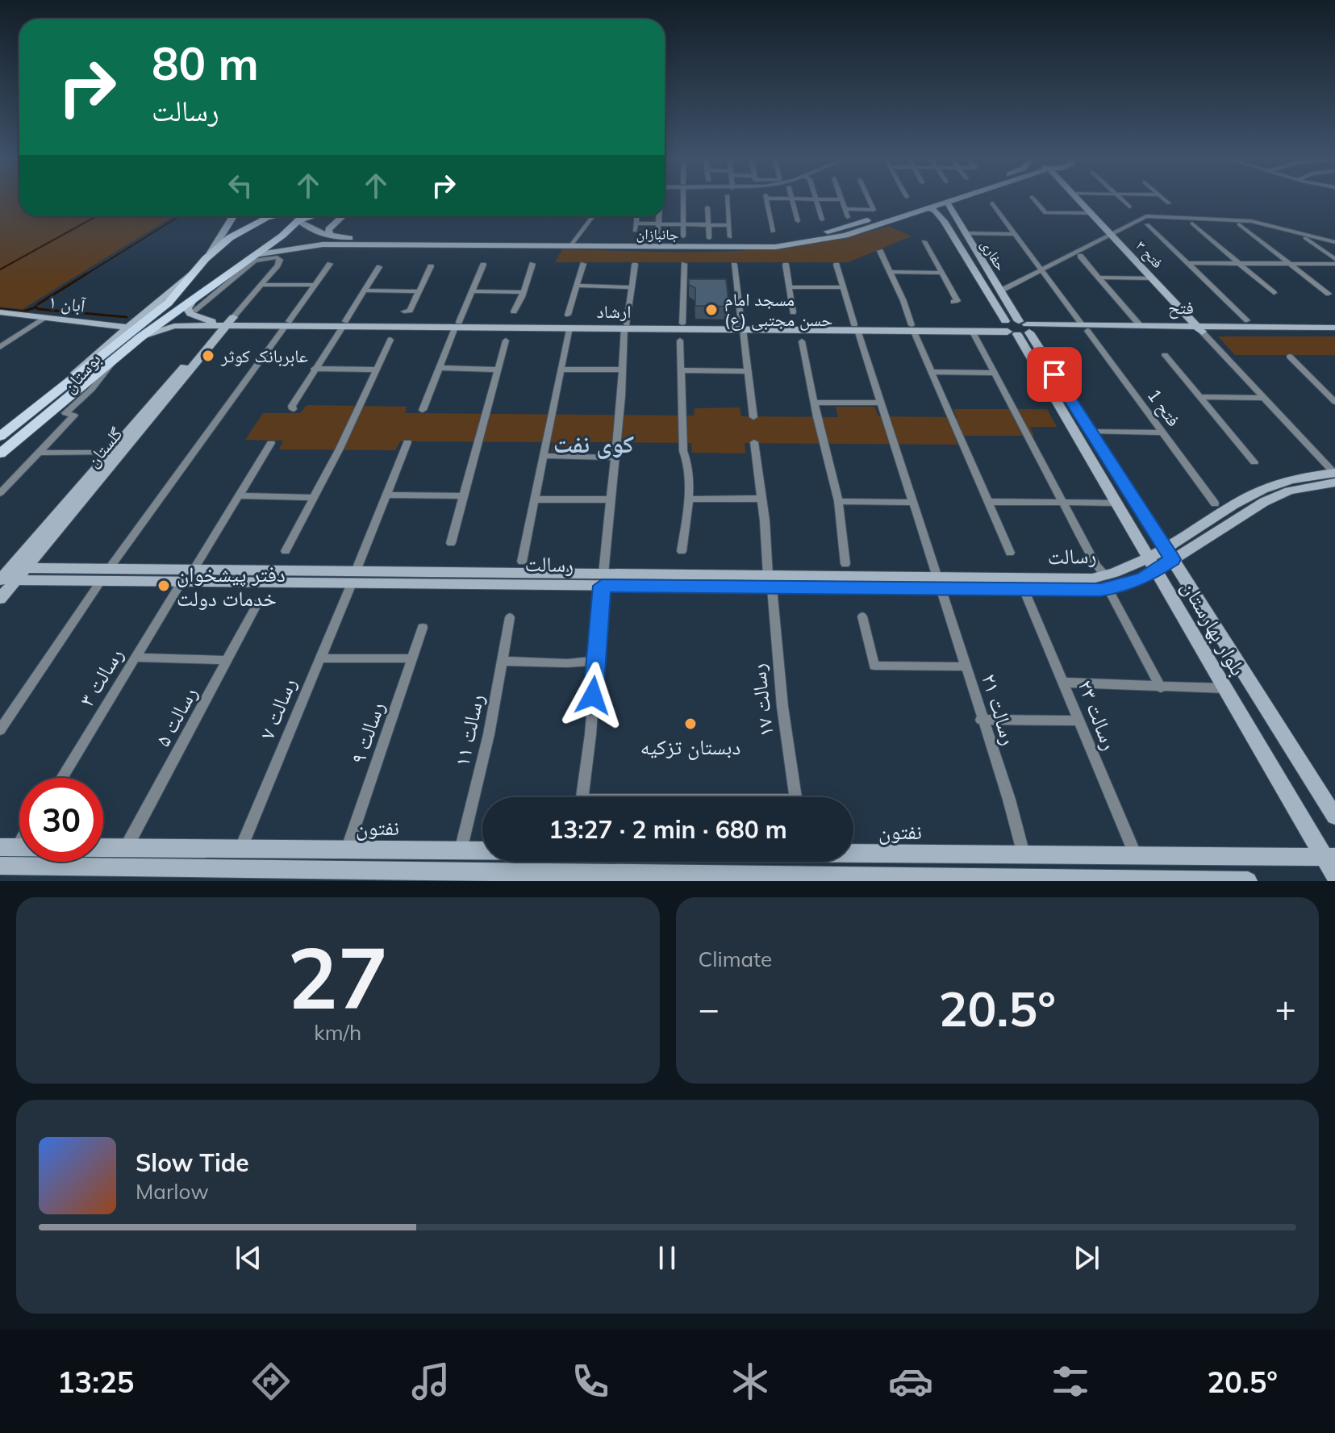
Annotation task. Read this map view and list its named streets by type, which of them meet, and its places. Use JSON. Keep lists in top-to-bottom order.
{
  "streets": {
    "street": [
      "جانبازان",
      "فتح ۳",
      "حفاری",
      "آبان ۱",
      "فتح",
      "ارشاد",
      "بوستان",
      "فتح 1",
      "گلستان",
      "رسالت",
      "بلوار بهارستان",
      "رسالت ۳",
      "رسالت ۱۷",
      "رسالت ۷",
      "رسالت ۲۱",
      "رسالت ۲۳",
      "رسالت ۵",
      "رسالت ۱۱",
      "رسالت ۹",
      "نفتون"
    ]
  },
  "crossings": [
    ["جانبازان", "حفاری"],
    ["فتح ۳", "فتح"],
    ["حفاری", "فتح"],
    ["حفاری", "ارشاد"],
    ["حفاری", "بلوار بهارستان"],
    ["فتح", "ارشاد"],
    ["فتح", "فتح 1"],
    ["فتح", "بلوار بهارستان"],
    ["ارشاد", "گلستان"],
    ["ارشاد", "بلوار بهارستان"],
    ["ارشاد", "رسالت ۲۱"],
    ["گلستان", "رسالت"],
    ["رسالت", "بلوار بهارستان"],
    ["رسالت", "رسالت ۳"],
    ["رسالت", "رسالت ۱۷"],
    ["رسالت", "رسالت ۷"],
    ["رسالت", "رسالت ۲۱"],
    ["رسالت", "رسالت ۲۳"],
    ["بلوار بهارستان", "نفتون"],
    ["رسالت ۷", "نفتون"],
    ["رسالت ۲۱", "نفتون"],
    ["رسالت ۲۳", "نفتون"],
    ["رسالت ۵", "نفتون"],
    ["رسالت ۱۱", "نفتون"],
    ["رسالت ۹", "نفتون"]
  ],
  "districts": ["کوی نفت"],
  "places": [
    "مسجد امام حسن مجتبی (ع)",
    "عابربانک کوثر",
    "دفتر پیشخوان خدمات دولت",
    "دبستان تزکیه"
  ],
  "page": {
    "turn": ["80 m", "رسالت"],
    "limit": "30",
    "trip": "13:27 · 2 min · 680 m",
    "tile": [
      ["27", "km/h"],
      "Climate"
    ],
    "heat": ["−", "20.5°", "+"],
    "song": ["Slow Tide", "Marlow"],
    "tabs": ["13:25", "20.5°"]
  }
}
